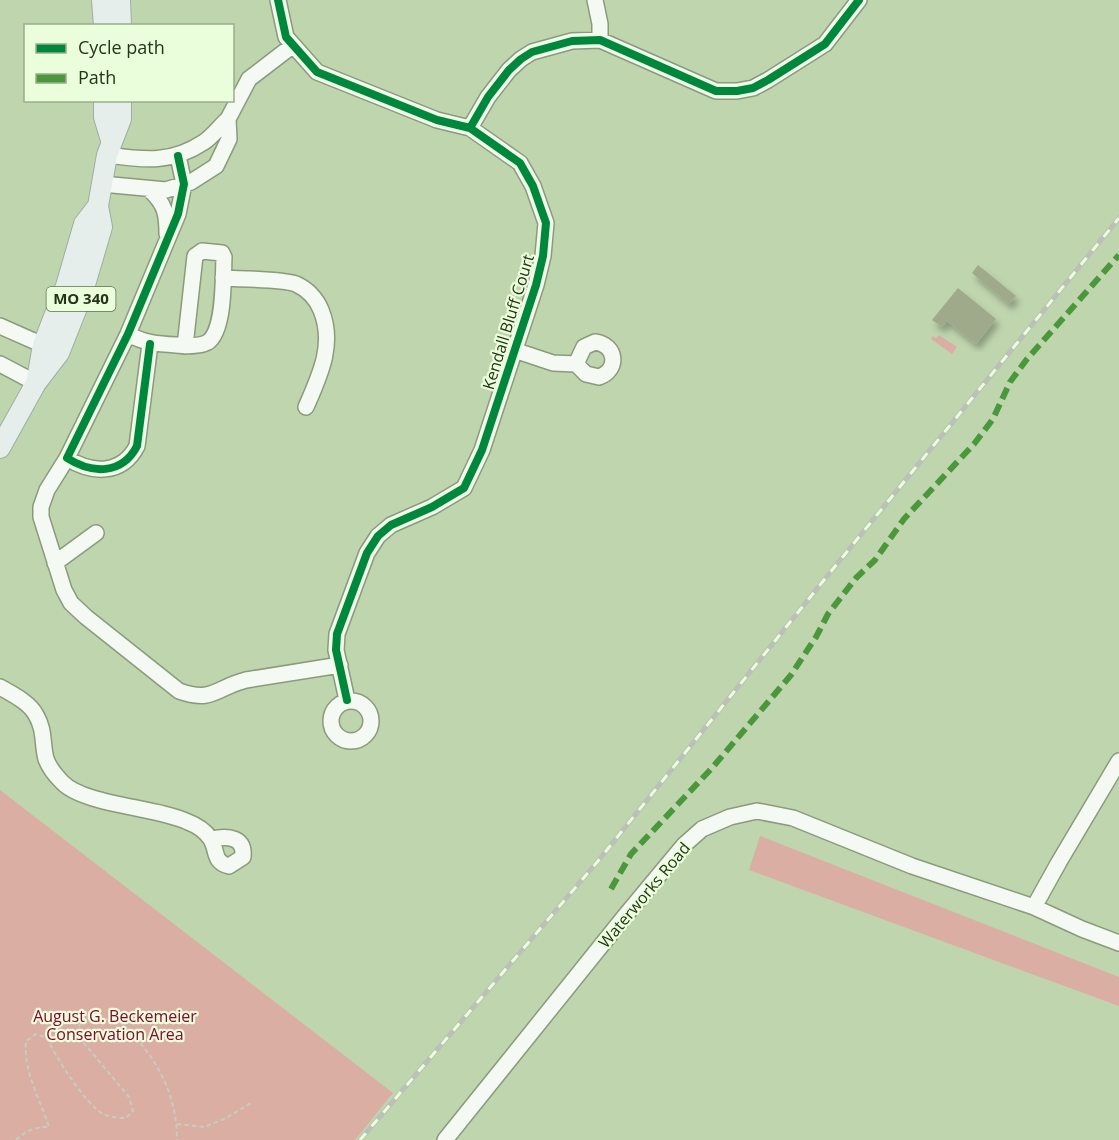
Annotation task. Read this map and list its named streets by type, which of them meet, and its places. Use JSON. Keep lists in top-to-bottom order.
{
  "streets": {
    "main road": ["MO 340"],
    "street": ["Kendall Bluff Court", "Waterworks Road"]
  },
  "parks": ["August G. Beckemeier Conservation Area"],
  "legend": ["Cycle path", "Path"]
}
